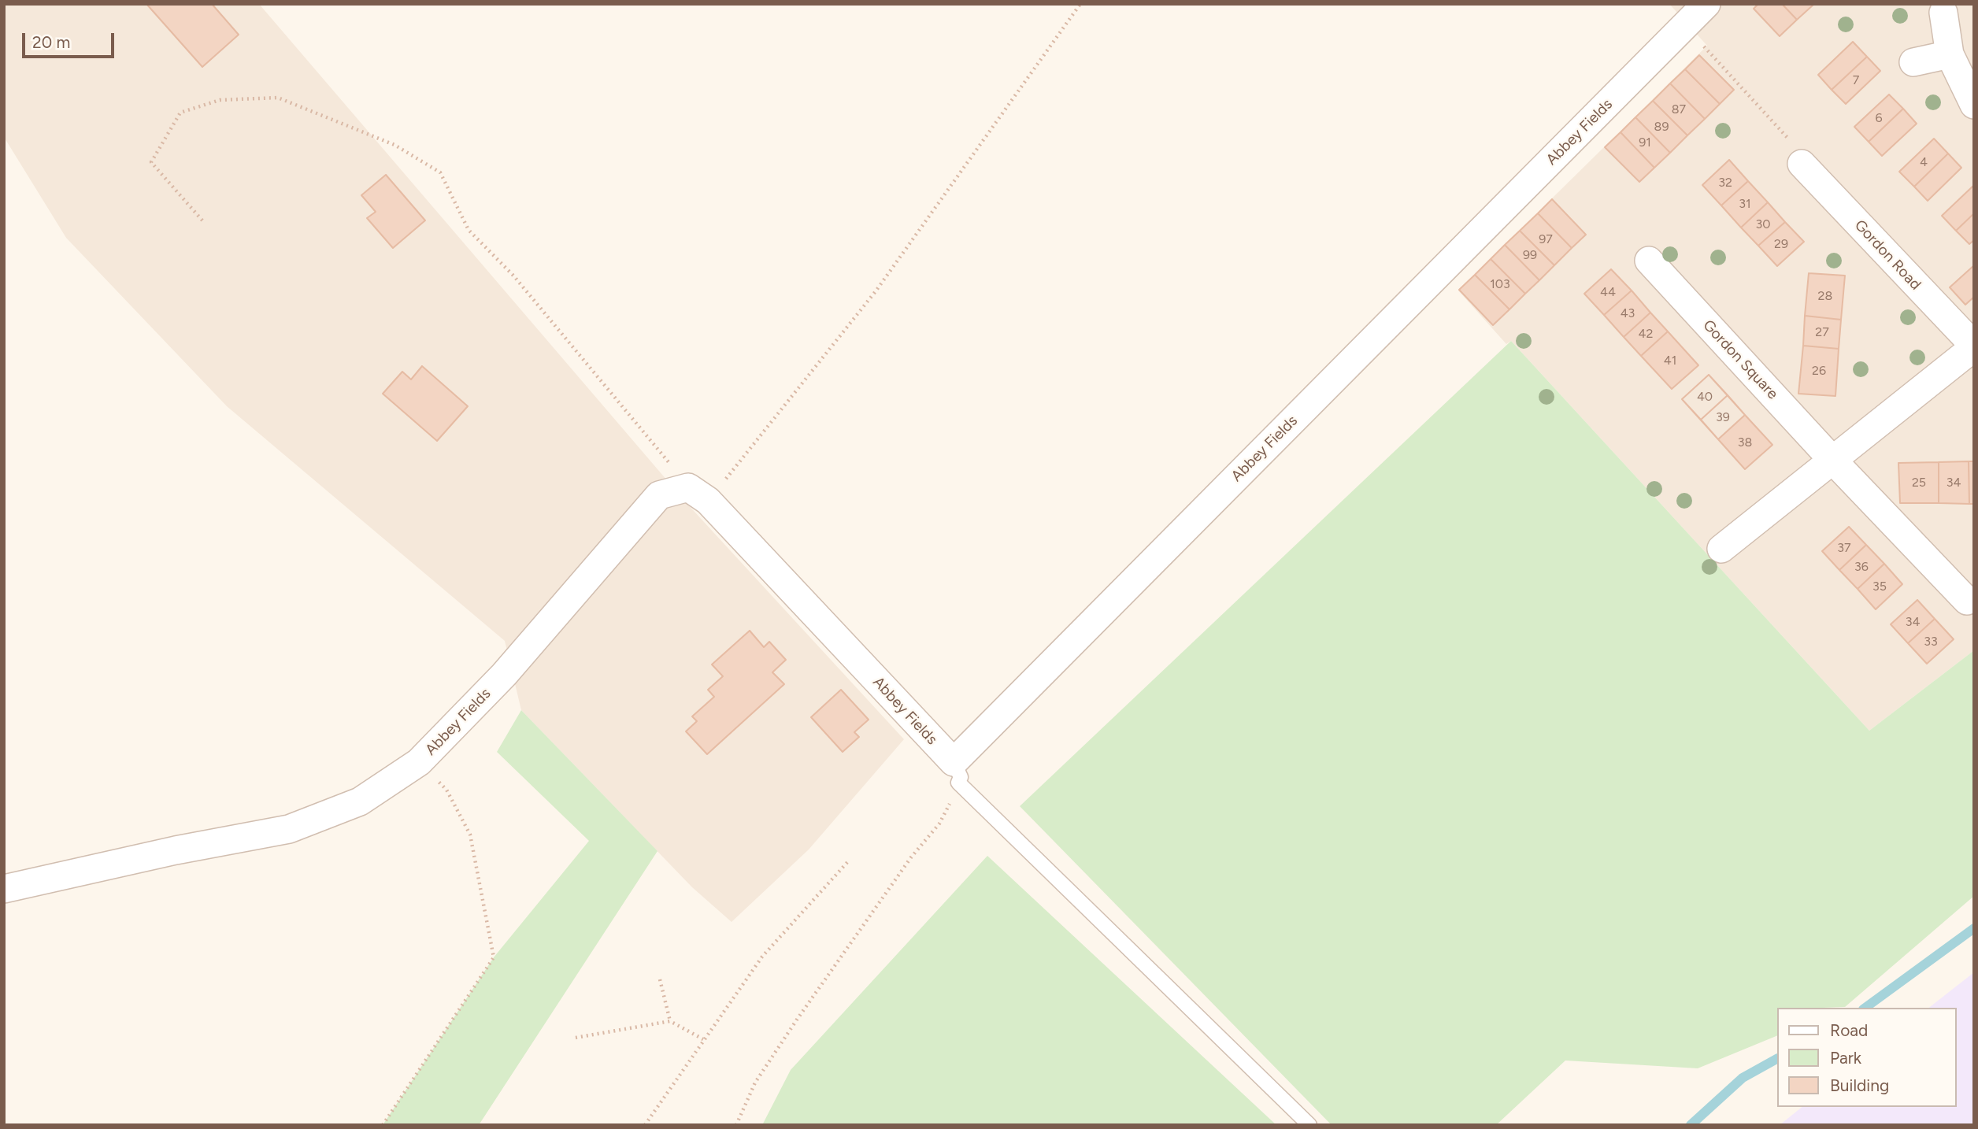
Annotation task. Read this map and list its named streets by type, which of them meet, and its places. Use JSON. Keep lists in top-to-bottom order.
{
  "streets": {
    "street": ["Abbey Fields", "Gordon Road", "Gordon Square"]
  },
  "house_numbers": [
    "7",
    "87",
    "6",
    "89",
    "91",
    "4",
    "32",
    "31",
    "30",
    "97",
    "29",
    "99",
    "103",
    "44",
    "28",
    "43",
    "27",
    "42",
    "41",
    "26",
    "40",
    "39",
    "38",
    "25",
    "34",
    "37",
    "36",
    "35",
    "34",
    "33"
  ],
  "legend": ["Road", "Park", "Building"],
  "scale_bar": "20 m"
}
